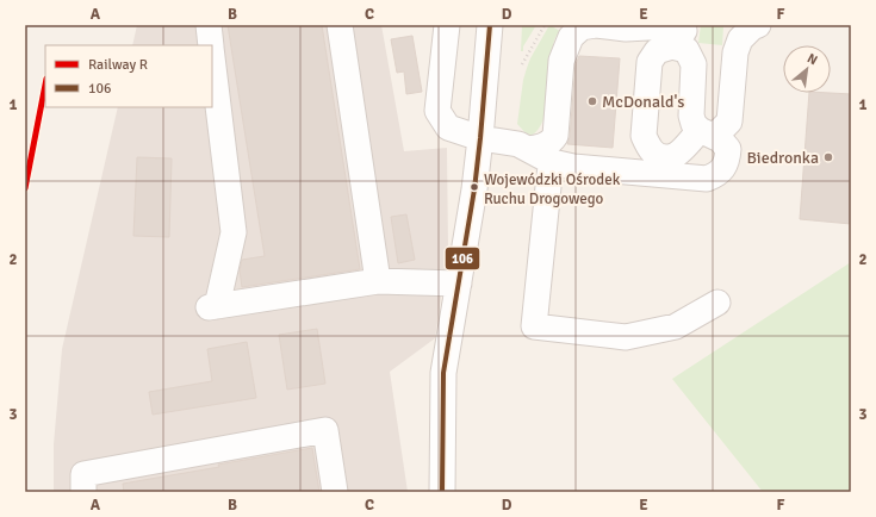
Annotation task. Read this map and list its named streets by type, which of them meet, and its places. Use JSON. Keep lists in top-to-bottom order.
{
  "places": ["McDonald's", "Biedronka", "Wojewódzki Ośrodek Ruchu Drogowego"],
  "lines": ["transit line 106", "rail line R"],
  "legend": ["Railway R", "106"],
  "north": "top right",
  "grid": {
    "columns": [
      "A",
      "B",
      "C",
      "D",
      "E",
      "F"
    ],
    "rows": ["1", "2", "3"]
  }
}
